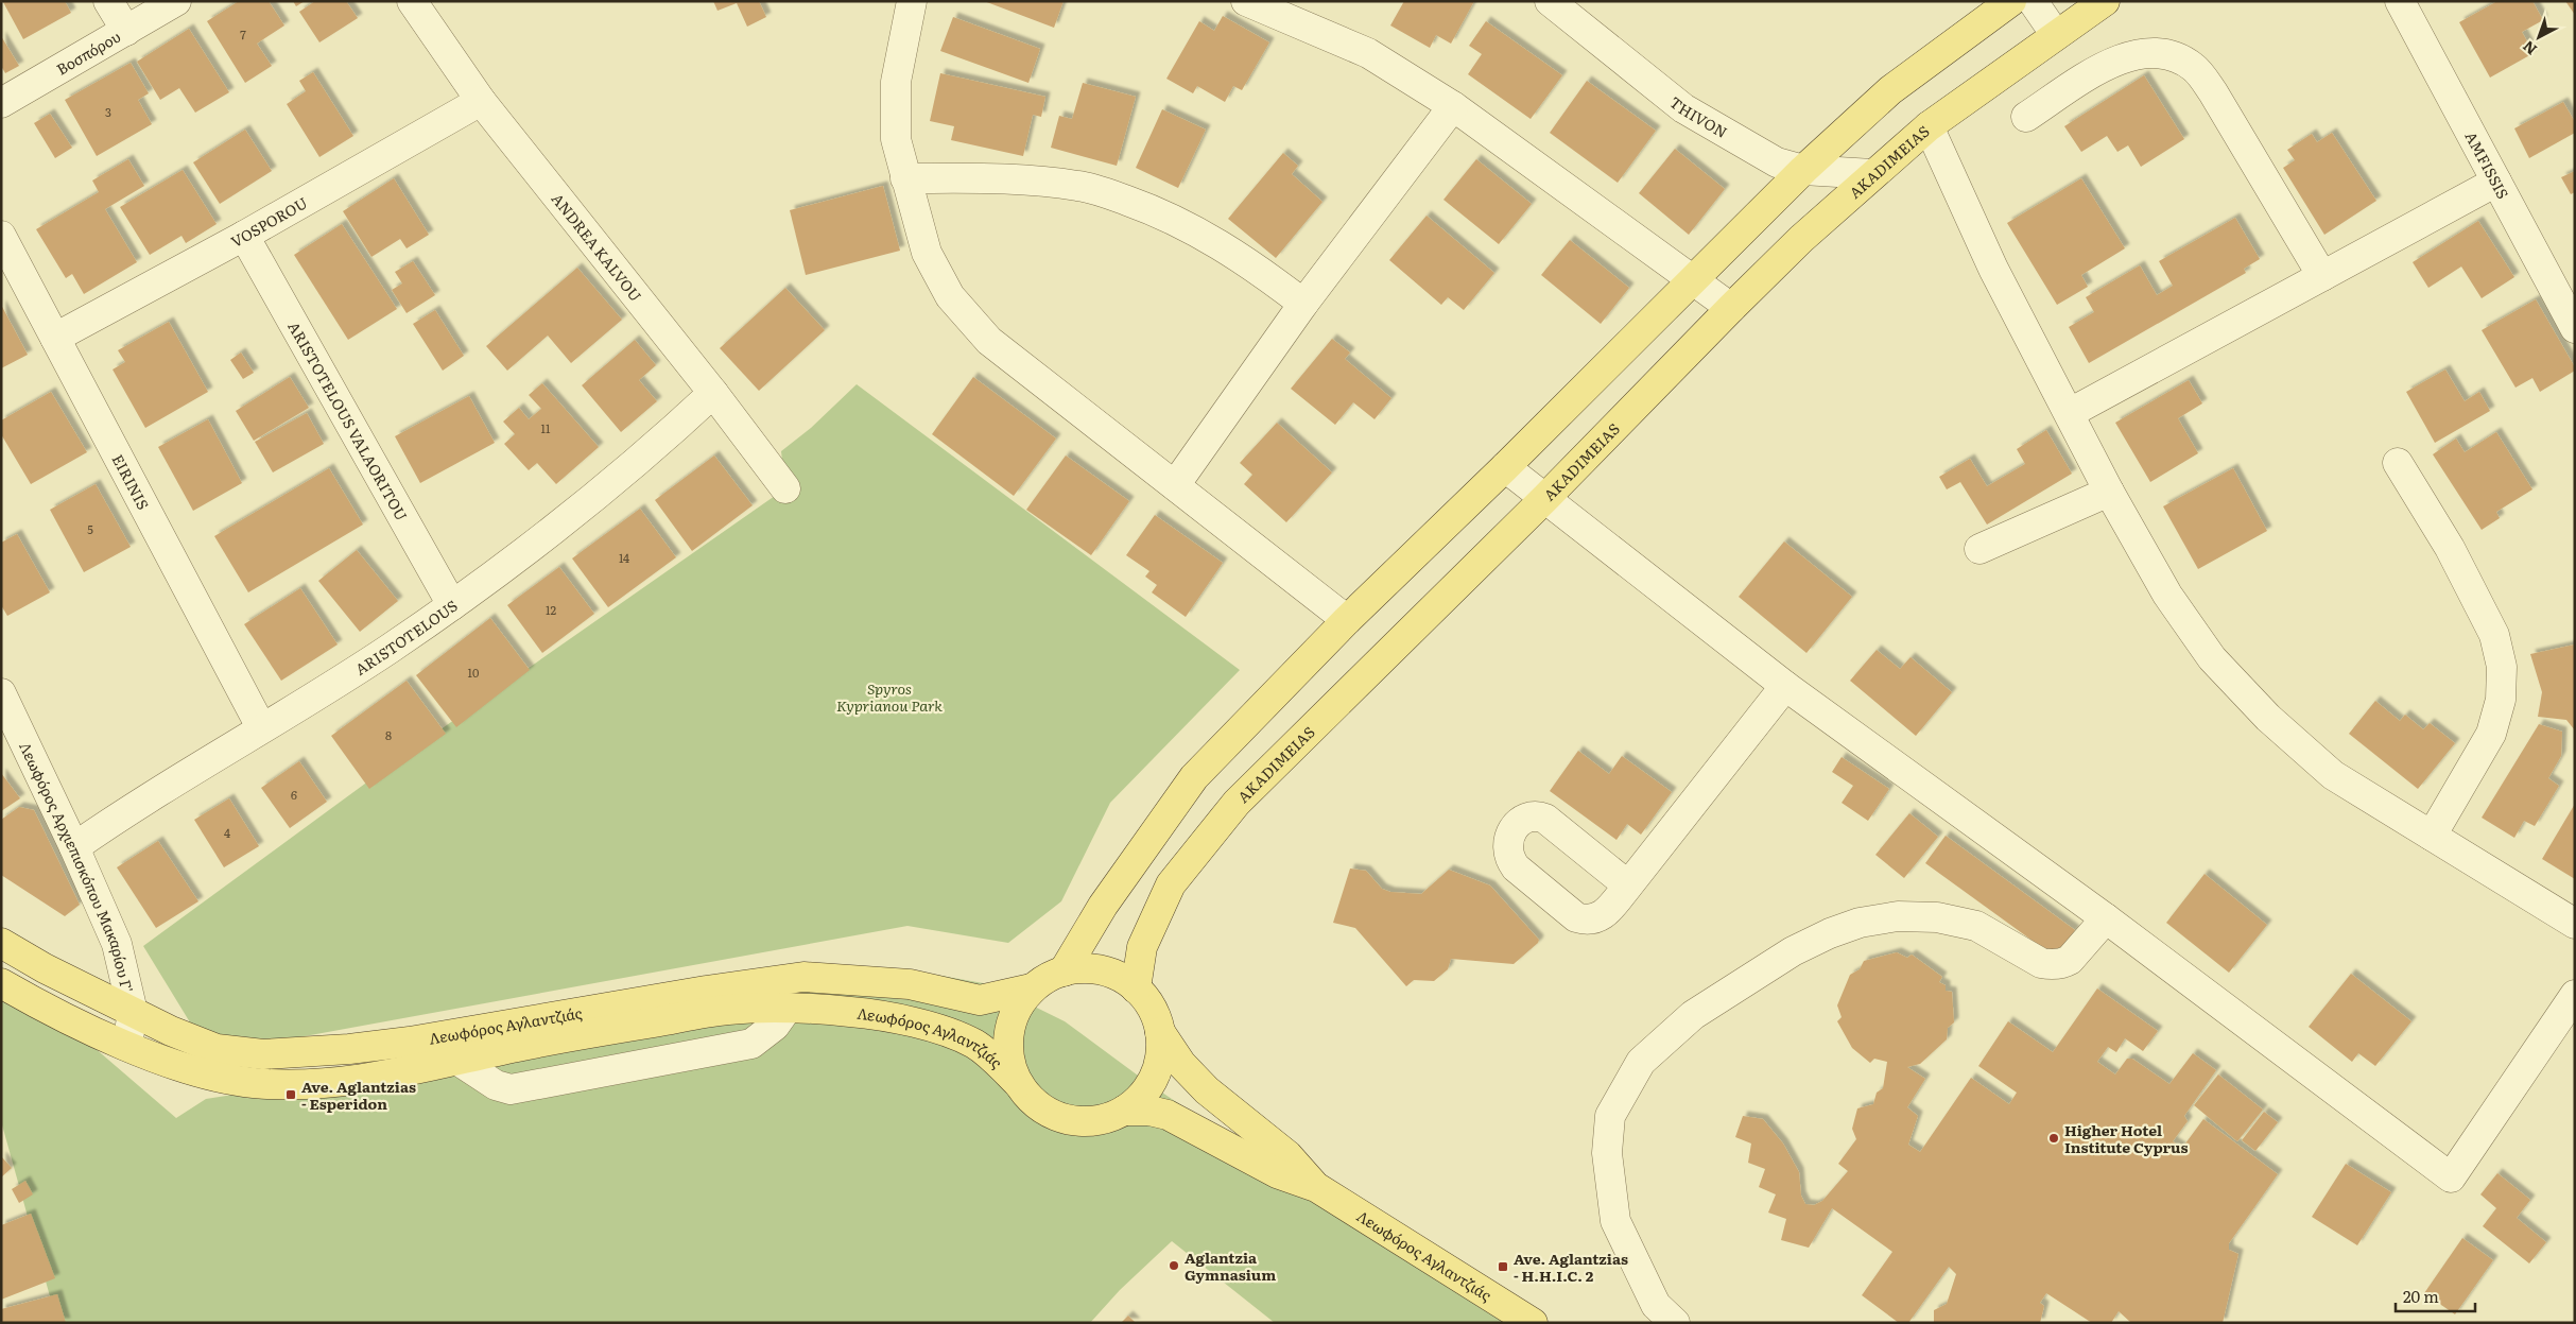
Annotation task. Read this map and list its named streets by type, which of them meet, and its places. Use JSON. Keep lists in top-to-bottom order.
{
  "streets": {
    "main road": ["AKADIMEIAS", "Λεωφόρος Αγλαντζιάς"],
    "street": [
      "Βοσπόρου",
      "THIVON",
      "AMFISSIS",
      "VOSPOROU",
      "ANDREA KALVOU",
      "ARISTOTELOUS VALAORITOU",
      "EIRINIS",
      "ARISTOTELOUS",
      "Λεωφόρος Αρχιεπισκόπου Μακαρίου Γ'"
    ]
  },
  "crossings": [
    ["THIVON", "AKADIMEIAS"],
    ["AKADIMEIAS", "Λεωφόρος Αγλαντζιάς"],
    ["VOSPOROU", "ANDREA KALVOU"],
    ["VOSPOROU", "ARISTOTELOUS VALAORITOU"],
    ["VOSPOROU", "EIRINIS"],
    ["ANDREA KALVOU", "ARISTOTELOUS"],
    ["ARISTOTELOUS VALAORITOU", "ARISTOTELOUS"],
    ["EIRINIS", "ARISTOTELOUS"],
    ["ARISTOTELOUS", "Λεωφόρος Αρχιεπισκόπου Μακαρίου Γ'"],
    ["Λεωφόρος Αρχιεπισκόπου Μακαρίου Γ'", "Λεωφόρος Αγλαντζιάς"]
  ],
  "parks": ["Spyros Kyprianou Park"],
  "places": {
    "transit": ["Ave. Aglantzias - Esperidon", "Ave. Aglantzias - H.H.I.C. 2"],
    "other": ["Higher Hotel Institute Cyprus", "Aglantzia Gymnasium"]
  },
  "house_numbers": [
    "7",
    "3",
    "11",
    "5",
    "14",
    "12",
    "10",
    "8",
    "6",
    "4"
  ],
  "scale_bar": "20 m",
  "north": "bottom left"
}
